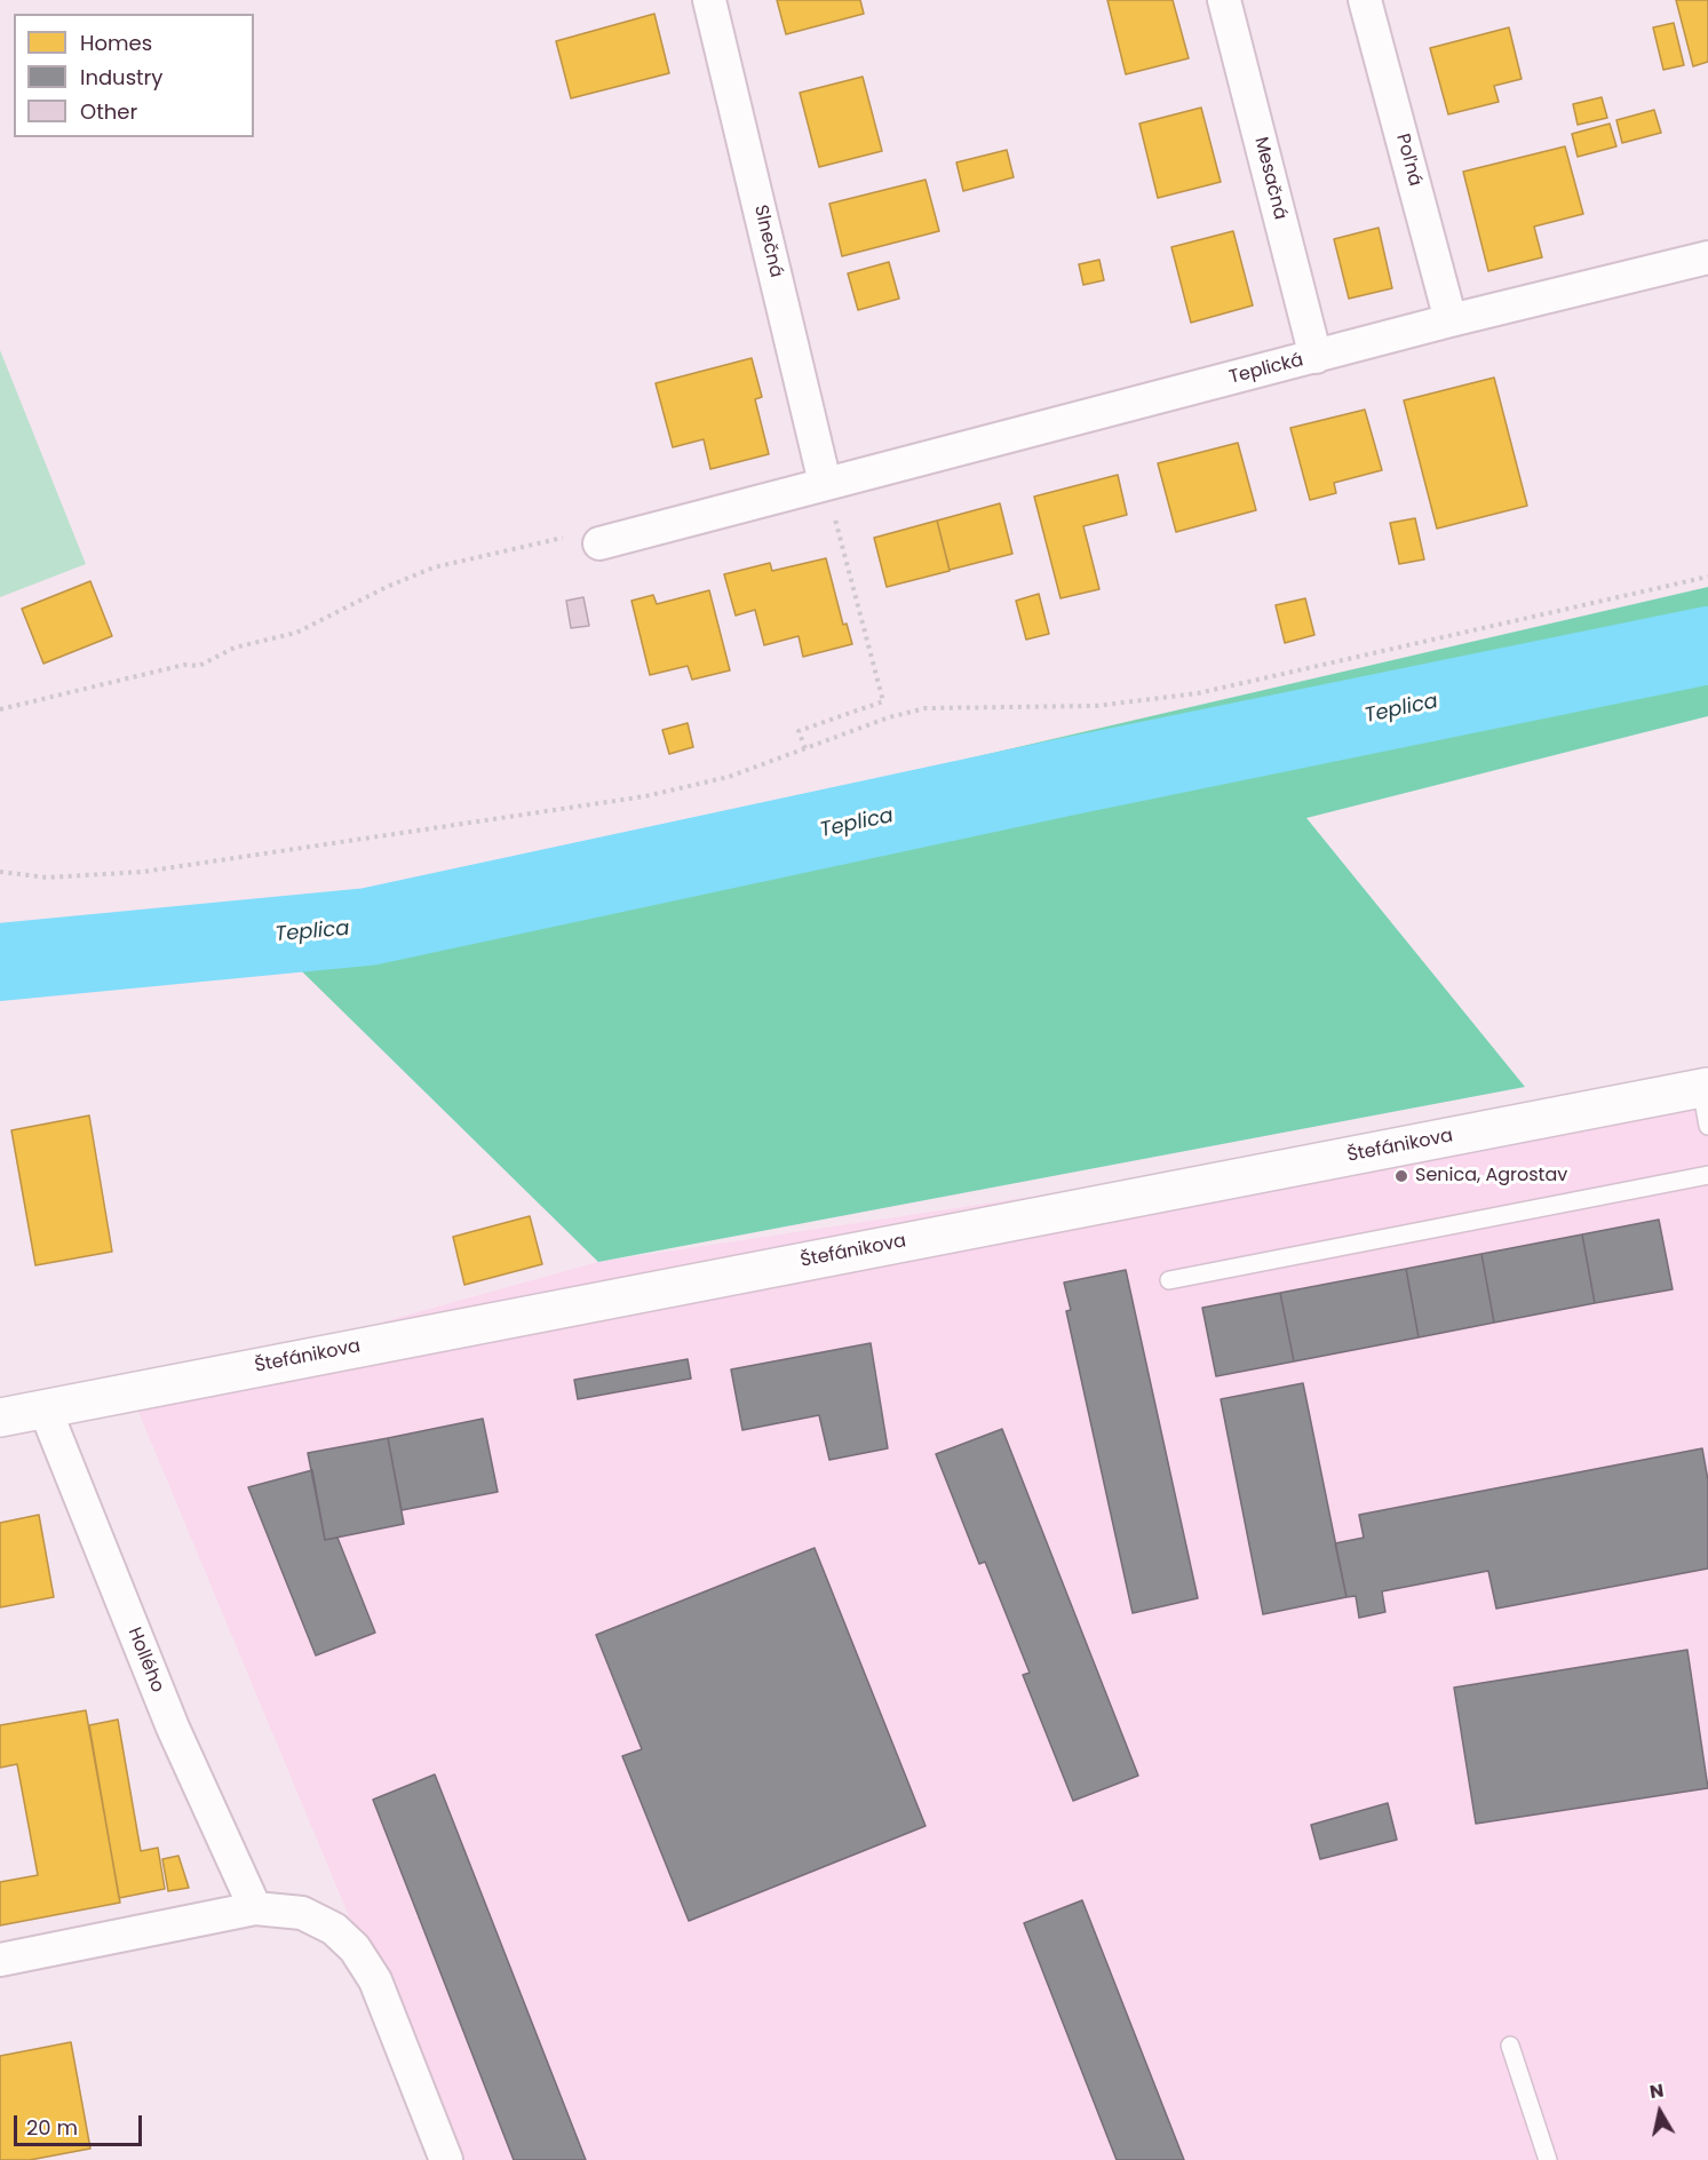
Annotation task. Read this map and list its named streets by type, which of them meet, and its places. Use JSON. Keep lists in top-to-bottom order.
{
  "streets": {
    "street": [
      "Poľná",
      "Mesačná",
      "Slnečná",
      "Teplická",
      "Štefánikova",
      "Hollého"
    ]
  },
  "crossings": [
    ["Poľná", "Teplická"],
    ["Mesačná", "Teplická"],
    ["Slnečná", "Teplická"],
    ["Štefánikova", "Hollého"]
  ],
  "water": ["Teplica"],
  "places": ["Senica, Agrostav"],
  "legend": ["Homes", "Industry", "Other"],
  "scale_bar": "20 m",
  "north": "top"
}
